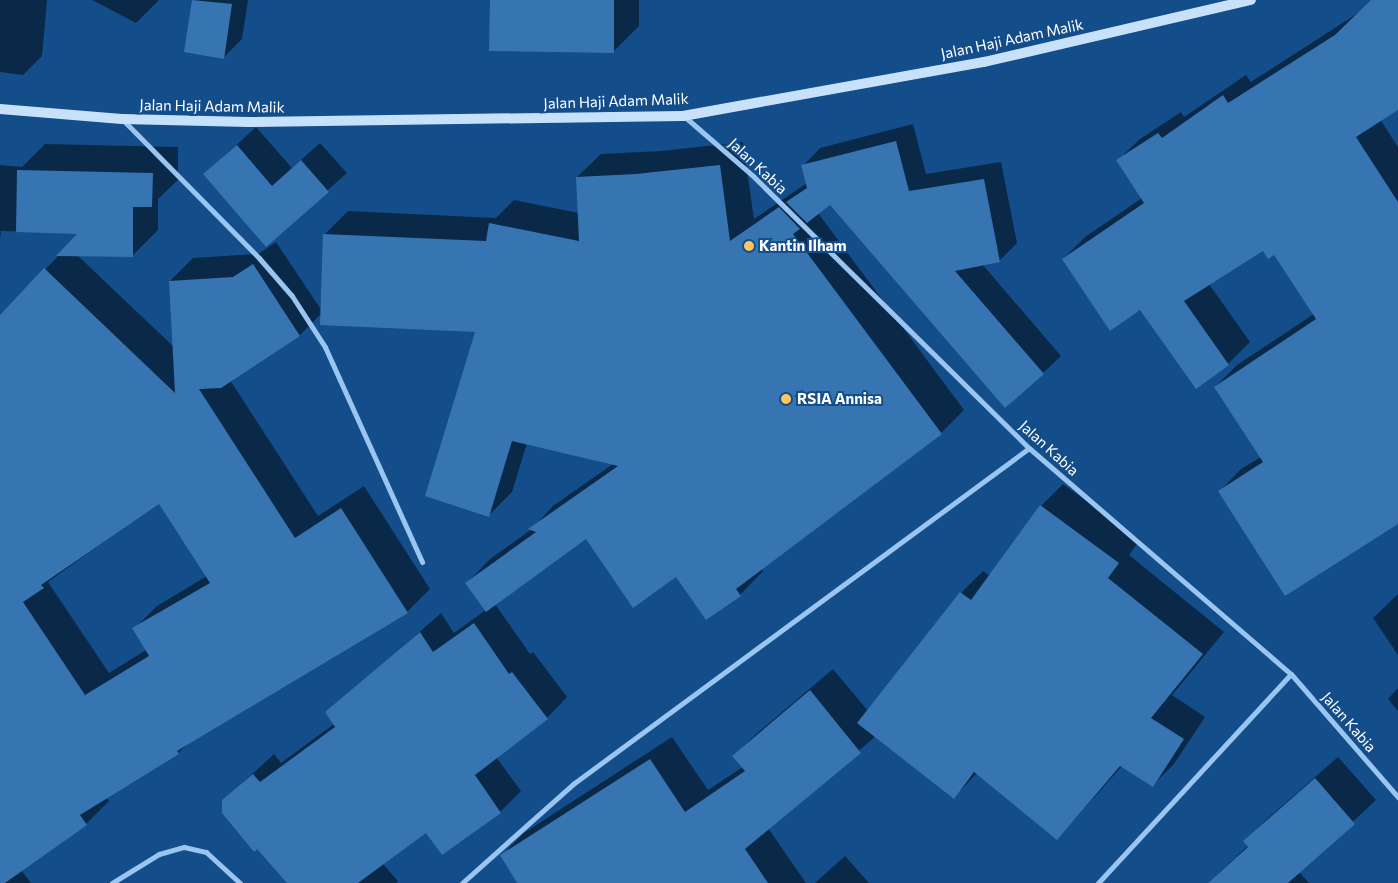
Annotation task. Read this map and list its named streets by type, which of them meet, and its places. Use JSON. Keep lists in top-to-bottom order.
{
  "streets": {
    "main road": ["Jalan Haji Adam Malik"],
    "street": ["Jalan Kabia"]
  },
  "crossings": [
    ["Jalan Haji Adam Malik", "Jalan Kabia"]
  ],
  "places": ["Kantin Ilham", "RSIA Annisa"]
}
